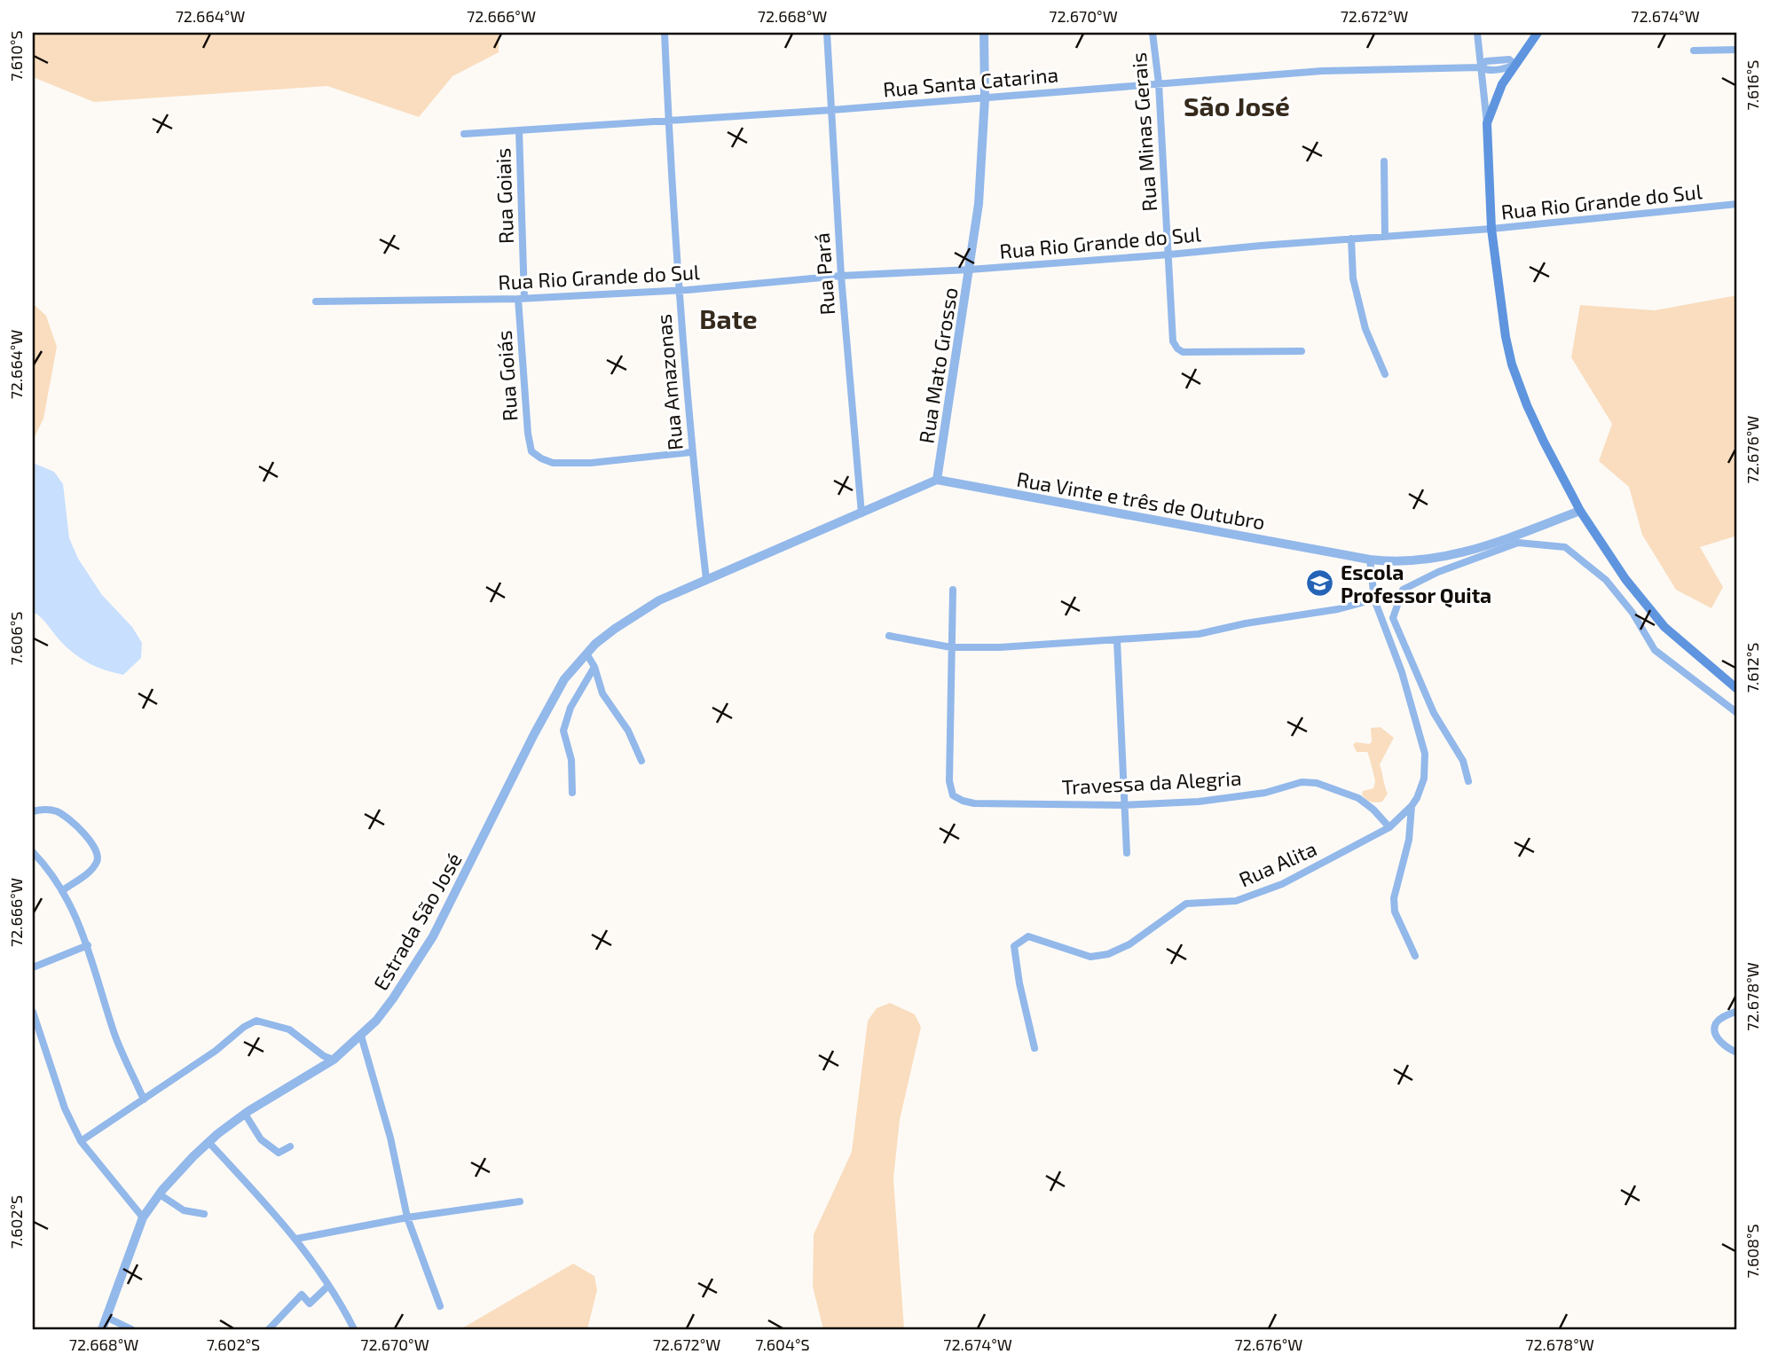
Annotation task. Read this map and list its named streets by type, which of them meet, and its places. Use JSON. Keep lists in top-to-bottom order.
{
  "streets": {
    "street": [
      "Rua Santa Catarina",
      "Rua Minas Gerais",
      "Rua Goiais",
      "Rua Rio Grande do Sul",
      "Rua Pará",
      "Rua Mato Grosso",
      "Rua Goiás",
      "Rua Amazonas",
      "Rua Vinte e três de Outubro",
      "Travessa da Alegria",
      "Rua Alita",
      "Estrada São José"
    ]
  },
  "crossings": [
    ["Rua Santa Catarina", "Rua Minas Gerais"],
    ["Rua Santa Catarina", "Rua Goiais"],
    ["Rua Santa Catarina", "Rua Pará"],
    ["Rua Santa Catarina", "Rua Mato Grosso"],
    ["Rua Santa Catarina", "Rua Amazonas"],
    ["Rua Minas Gerais", "Rua Rio Grande do Sul"],
    ["Rua Goiais", "Rua Rio Grande do Sul"],
    ["Rua Goiais", "Rua Goiás"],
    ["Rua Rio Grande do Sul", "Rua Pará"],
    ["Rua Rio Grande do Sul", "Rua Mato Grosso"],
    ["Rua Rio Grande do Sul", "Rua Goiás"],
    ["Rua Rio Grande do Sul", "Rua Amazonas"],
    ["Rua Mato Grosso", "Rua Vinte e três de Outubro"],
    ["Rua Goiás", "Rua Amazonas"],
    ["Rua Amazonas", "Estrada São José"],
    ["Rua Vinte e três de Outubro", "Rua Alita"],
    ["Travessa da Alegria", "Rua Alita"]
  ],
  "districts": ["São José", "Bate"],
  "places": {
    "school or university": ["Escola Professor Quita"]
  },
  "coordinates": [
    "72.664°W",
    "72.666°W",
    "72.668°W",
    "72.670°W",
    "72.672°W",
    "72.674°W",
    "7.610°S",
    "7.616°S",
    "72.676°W",
    "7.606°S",
    "7.612°S",
    "72.678°W",
    "7.602°S",
    "7.608°S",
    "7.604°S"
  ]
}
